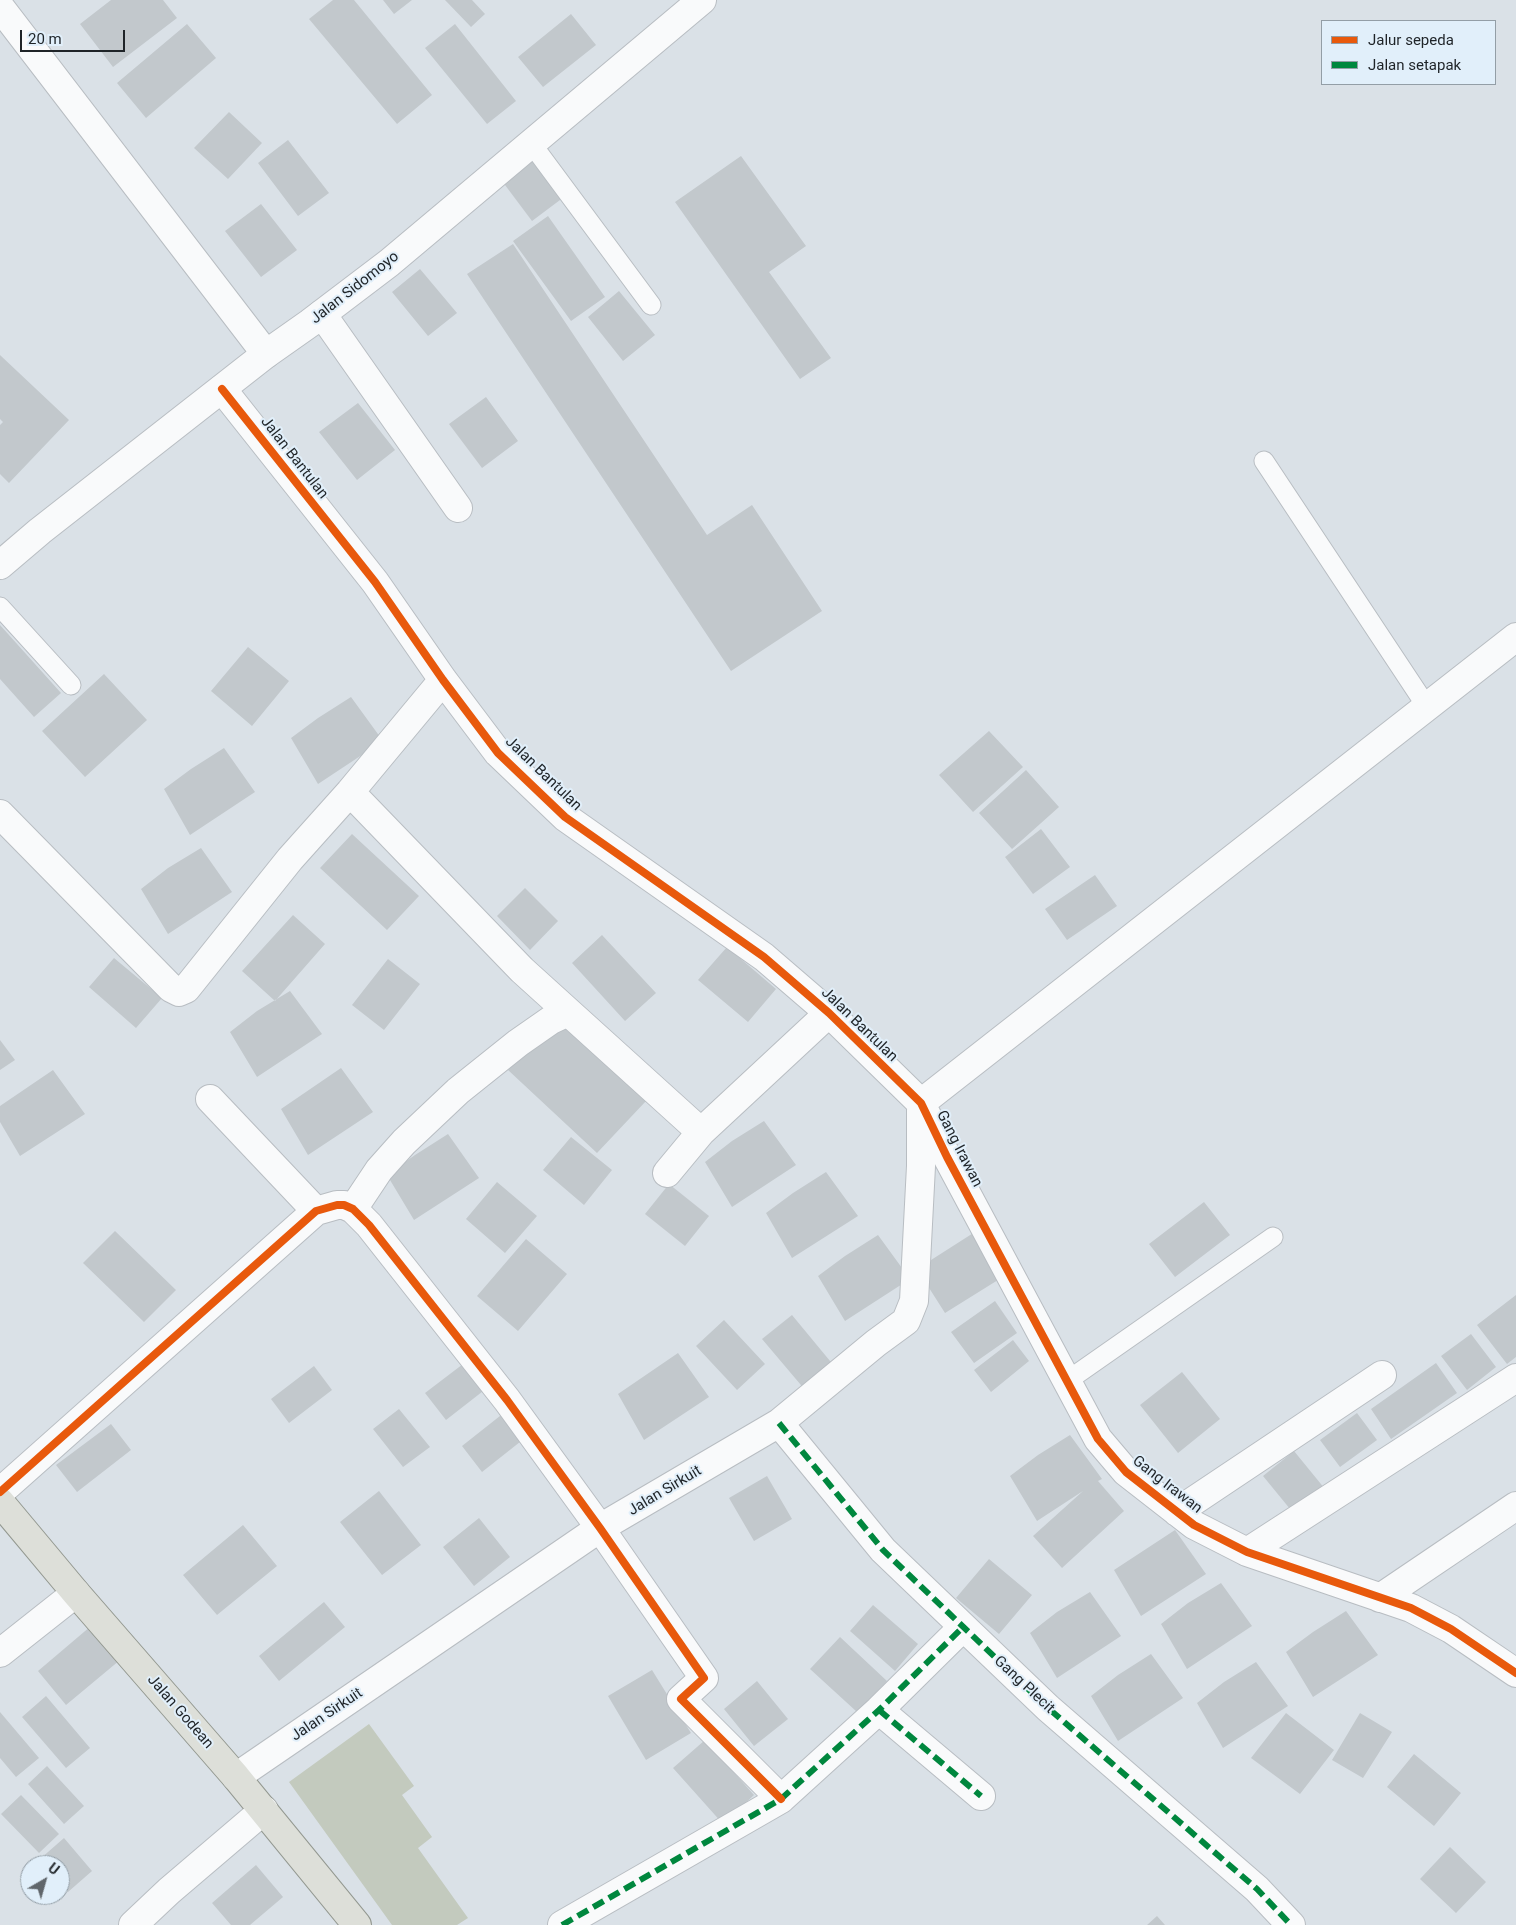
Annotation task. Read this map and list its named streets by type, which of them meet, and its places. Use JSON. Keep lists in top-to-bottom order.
{
  "streets": {
    "main road": ["Jalan Godean"],
    "street": [
      "Jalan Sidomoyo",
      "Jalan Bantulan",
      "Gang Irawan",
      "Jalan Sirkuit",
      "Gang Plecit"
    ]
  },
  "crossings": [
    ["Jalan Sidomoyo", "Jalan Bantulan"],
    ["Jalan Bantulan", "Gang Irawan"],
    ["Jalan Bantulan", "Jalan Sirkuit"],
    ["Gang Irawan", "Jalan Sirkuit"],
    ["Jalan Sirkuit", "Gang Plecit"],
    ["Jalan Sirkuit", "Jalan Godean"]
  ],
  "legend": ["Jalur sepeda", "Jalan setapak"],
  "scale_bar": "20 m",
  "north": "top right"
}
